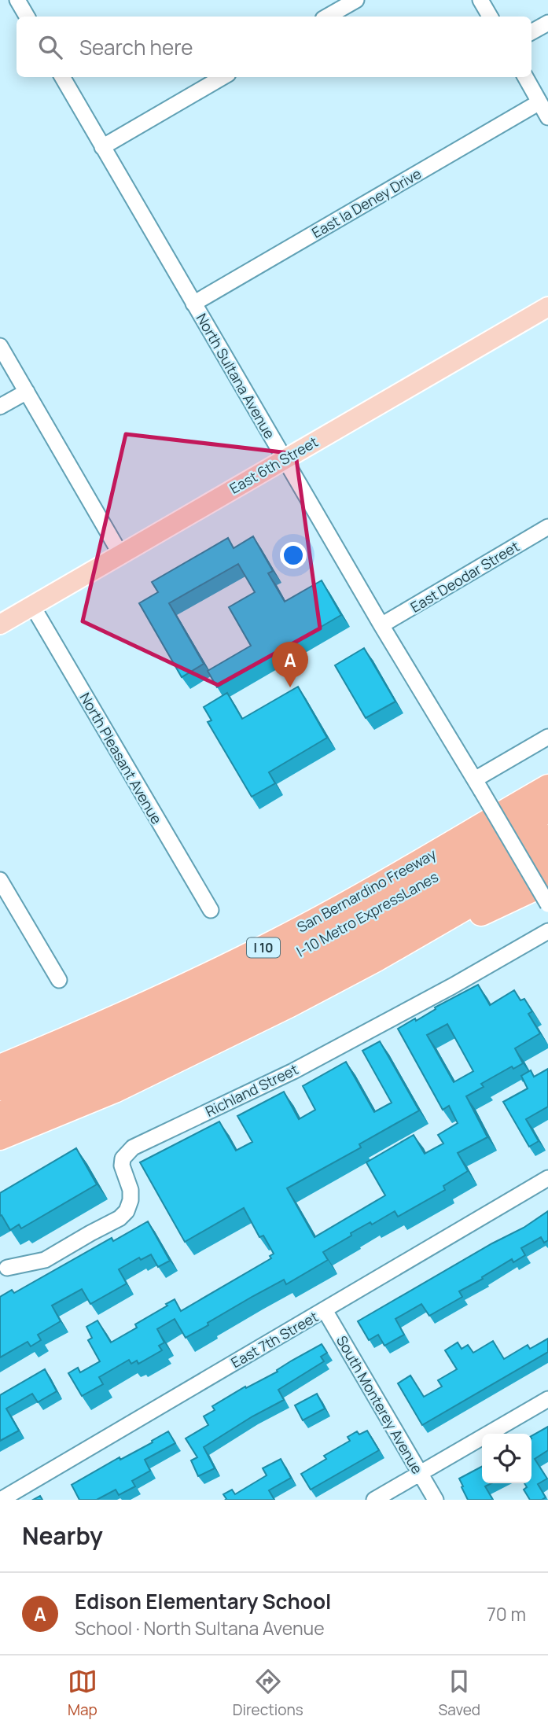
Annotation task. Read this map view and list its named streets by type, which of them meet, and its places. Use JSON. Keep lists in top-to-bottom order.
{
  "streets": {
    "highway": ["San Bernardino Freeway", "I-10 Metro ExpressLanes", "I 10"],
    "main road": ["East 6th Street"],
    "street": [
      "East la Deney Drive",
      "North Sultana Avenue",
      "East Deodar Street",
      "North Pleasant Avenue",
      "Richland Street",
      "East 7th Street",
      "South Monterey Avenue"
    ]
  },
  "crossings": [
    ["East la Deney Drive", "North Sultana Avenue"],
    ["North Sultana Avenue", "East 6th Street"],
    ["North Sultana Avenue", "East Deodar Street"],
    ["East 6th Street", "North Pleasant Avenue"],
    ["East 7th Street", "South Monterey Avenue"]
  ],
  "page": {
    "search": "Search here",
    "pins": "A",
    "heading": "Nearby",
    "list": [
      {
        "mark": "A",
        "name": "Edison Elementary School",
        "note": "School · North Sultana Avenue",
        "value": "70 m"
      }
    ],
    "nav": ["Map", "Directions", "Saved"]
  }
}
